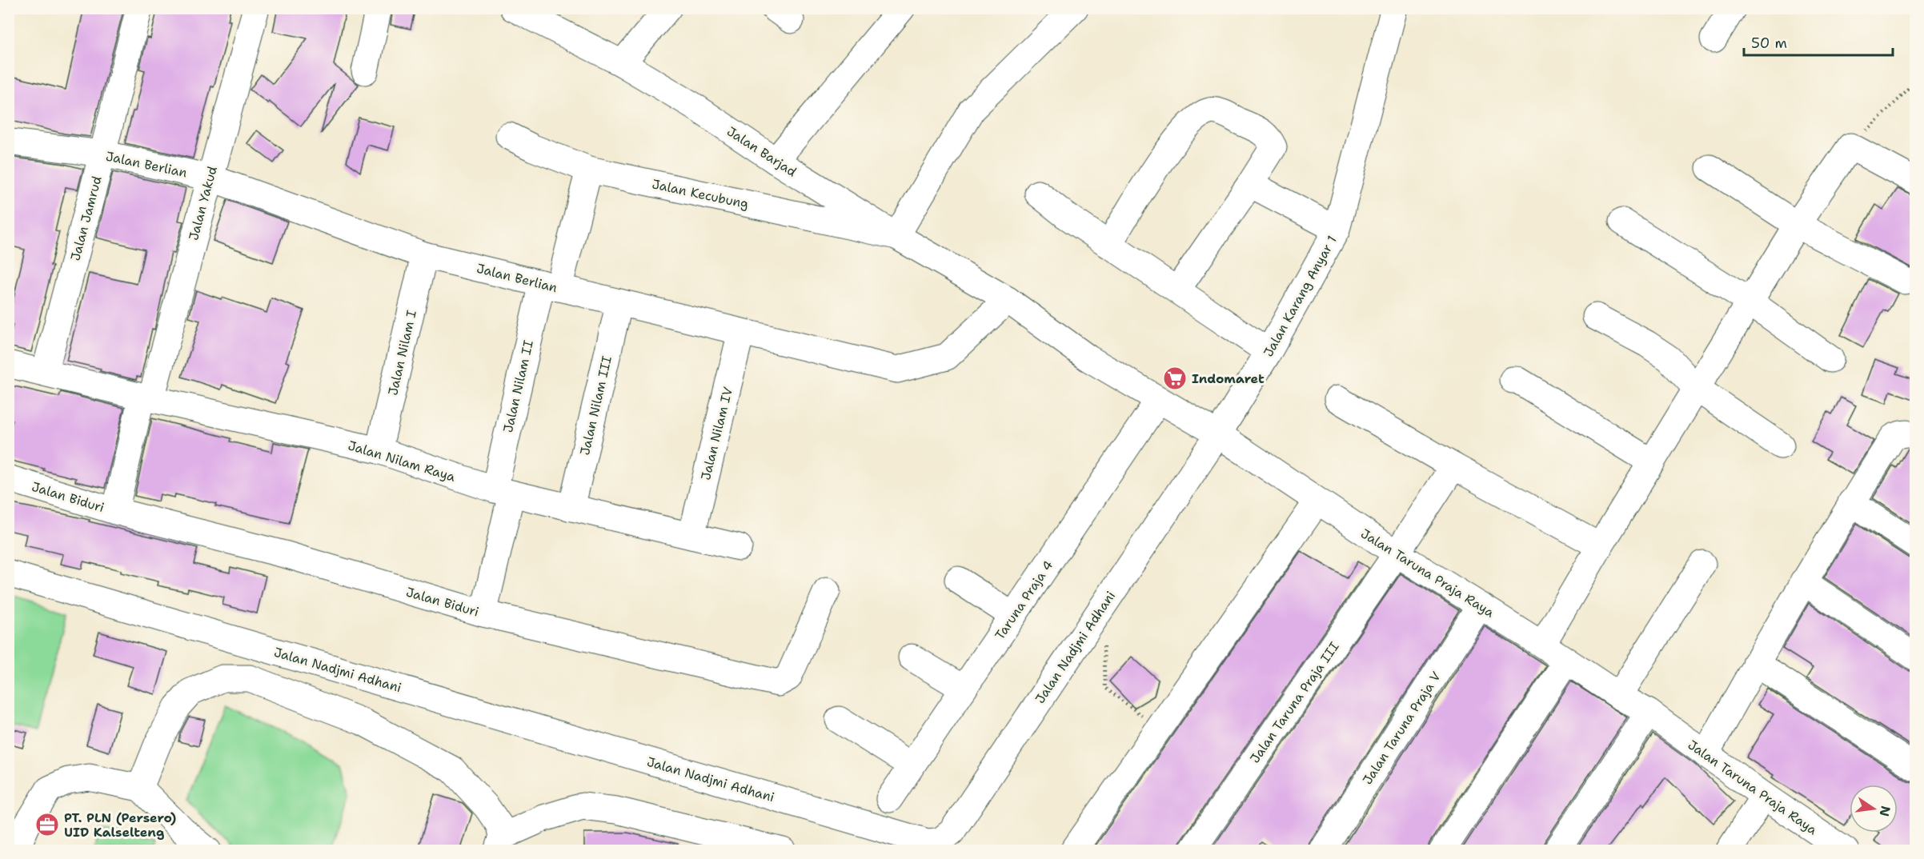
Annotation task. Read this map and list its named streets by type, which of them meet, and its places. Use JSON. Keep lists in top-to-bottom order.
{
  "streets": {
    "street": [
      "Jalan Barjad",
      "Jalan Berlian",
      "Jalan Kecubung",
      "Jalan Yakud",
      "Jalan Jamrud",
      "Jalan Karang Anyar 1",
      "Jalan Nilam I",
      "Jalan Nilam II",
      "Jalan Nilam III",
      "Jalan Nilam IV",
      "Jalan Nilam Raya",
      "Jalan Biduri",
      "Jalan Taruna Praja Raya",
      "Taruna Praja 4",
      "Jalan Nadjmi Adhani",
      "Jalan Taruna Praja III",
      "Jalan Taruna Praja V"
    ]
  },
  "crossings": [
    ["Jalan Barjad", "Jalan Berlian"],
    ["Jalan Barjad", "Jalan Kecubung"],
    ["Jalan Barjad", "Jalan Taruna Praja Raya"],
    ["Jalan Berlian", "Jalan Yakud"],
    ["Jalan Berlian", "Jalan Jamrud"],
    ["Jalan Berlian", "Jalan Nilam I"],
    ["Jalan Berlian", "Jalan Nilam II"],
    ["Jalan Berlian", "Jalan Nilam III"],
    ["Jalan Berlian", "Jalan Nilam IV"],
    ["Jalan Berlian", "Jalan Taruna Praja Raya"],
    ["Jalan Kecubung", "Jalan Nilam II"],
    ["Jalan Yakud", "Jalan Nilam Raya"],
    ["Jalan Yakud", "Jalan Biduri"],
    ["Jalan Jamrud", "Jalan Nilam Raya"],
    ["Jalan Karang Anyar 1", "Jalan Taruna Praja Raya"],
    ["Jalan Karang Anyar 1", "Jalan Nadjmi Adhani"],
    ["Jalan Nilam I", "Jalan Nilam Raya"],
    ["Jalan Nilam II", "Jalan Nilam Raya"],
    ["Jalan Nilam II", "Jalan Biduri"],
    ["Jalan Nilam III", "Jalan Nilam Raya"],
    ["Jalan Nilam IV", "Jalan Nilam Raya"],
    ["Jalan Taruna Praja Raya", "Taruna Praja 4"],
    ["Jalan Taruna Praja Raya", "Jalan Nadjmi Adhani"],
    ["Jalan Taruna Praja Raya", "Jalan Taruna Praja III"],
    ["Jalan Taruna Praja Raya", "Jalan Taruna Praja V"]
  ],
  "places": {
    "supermarket": ["Indomaret"],
    "office": ["PT. PLN (Persero) UID Kalselteng"]
  },
  "scale_bar": "50 m",
  "north": "right"
}
